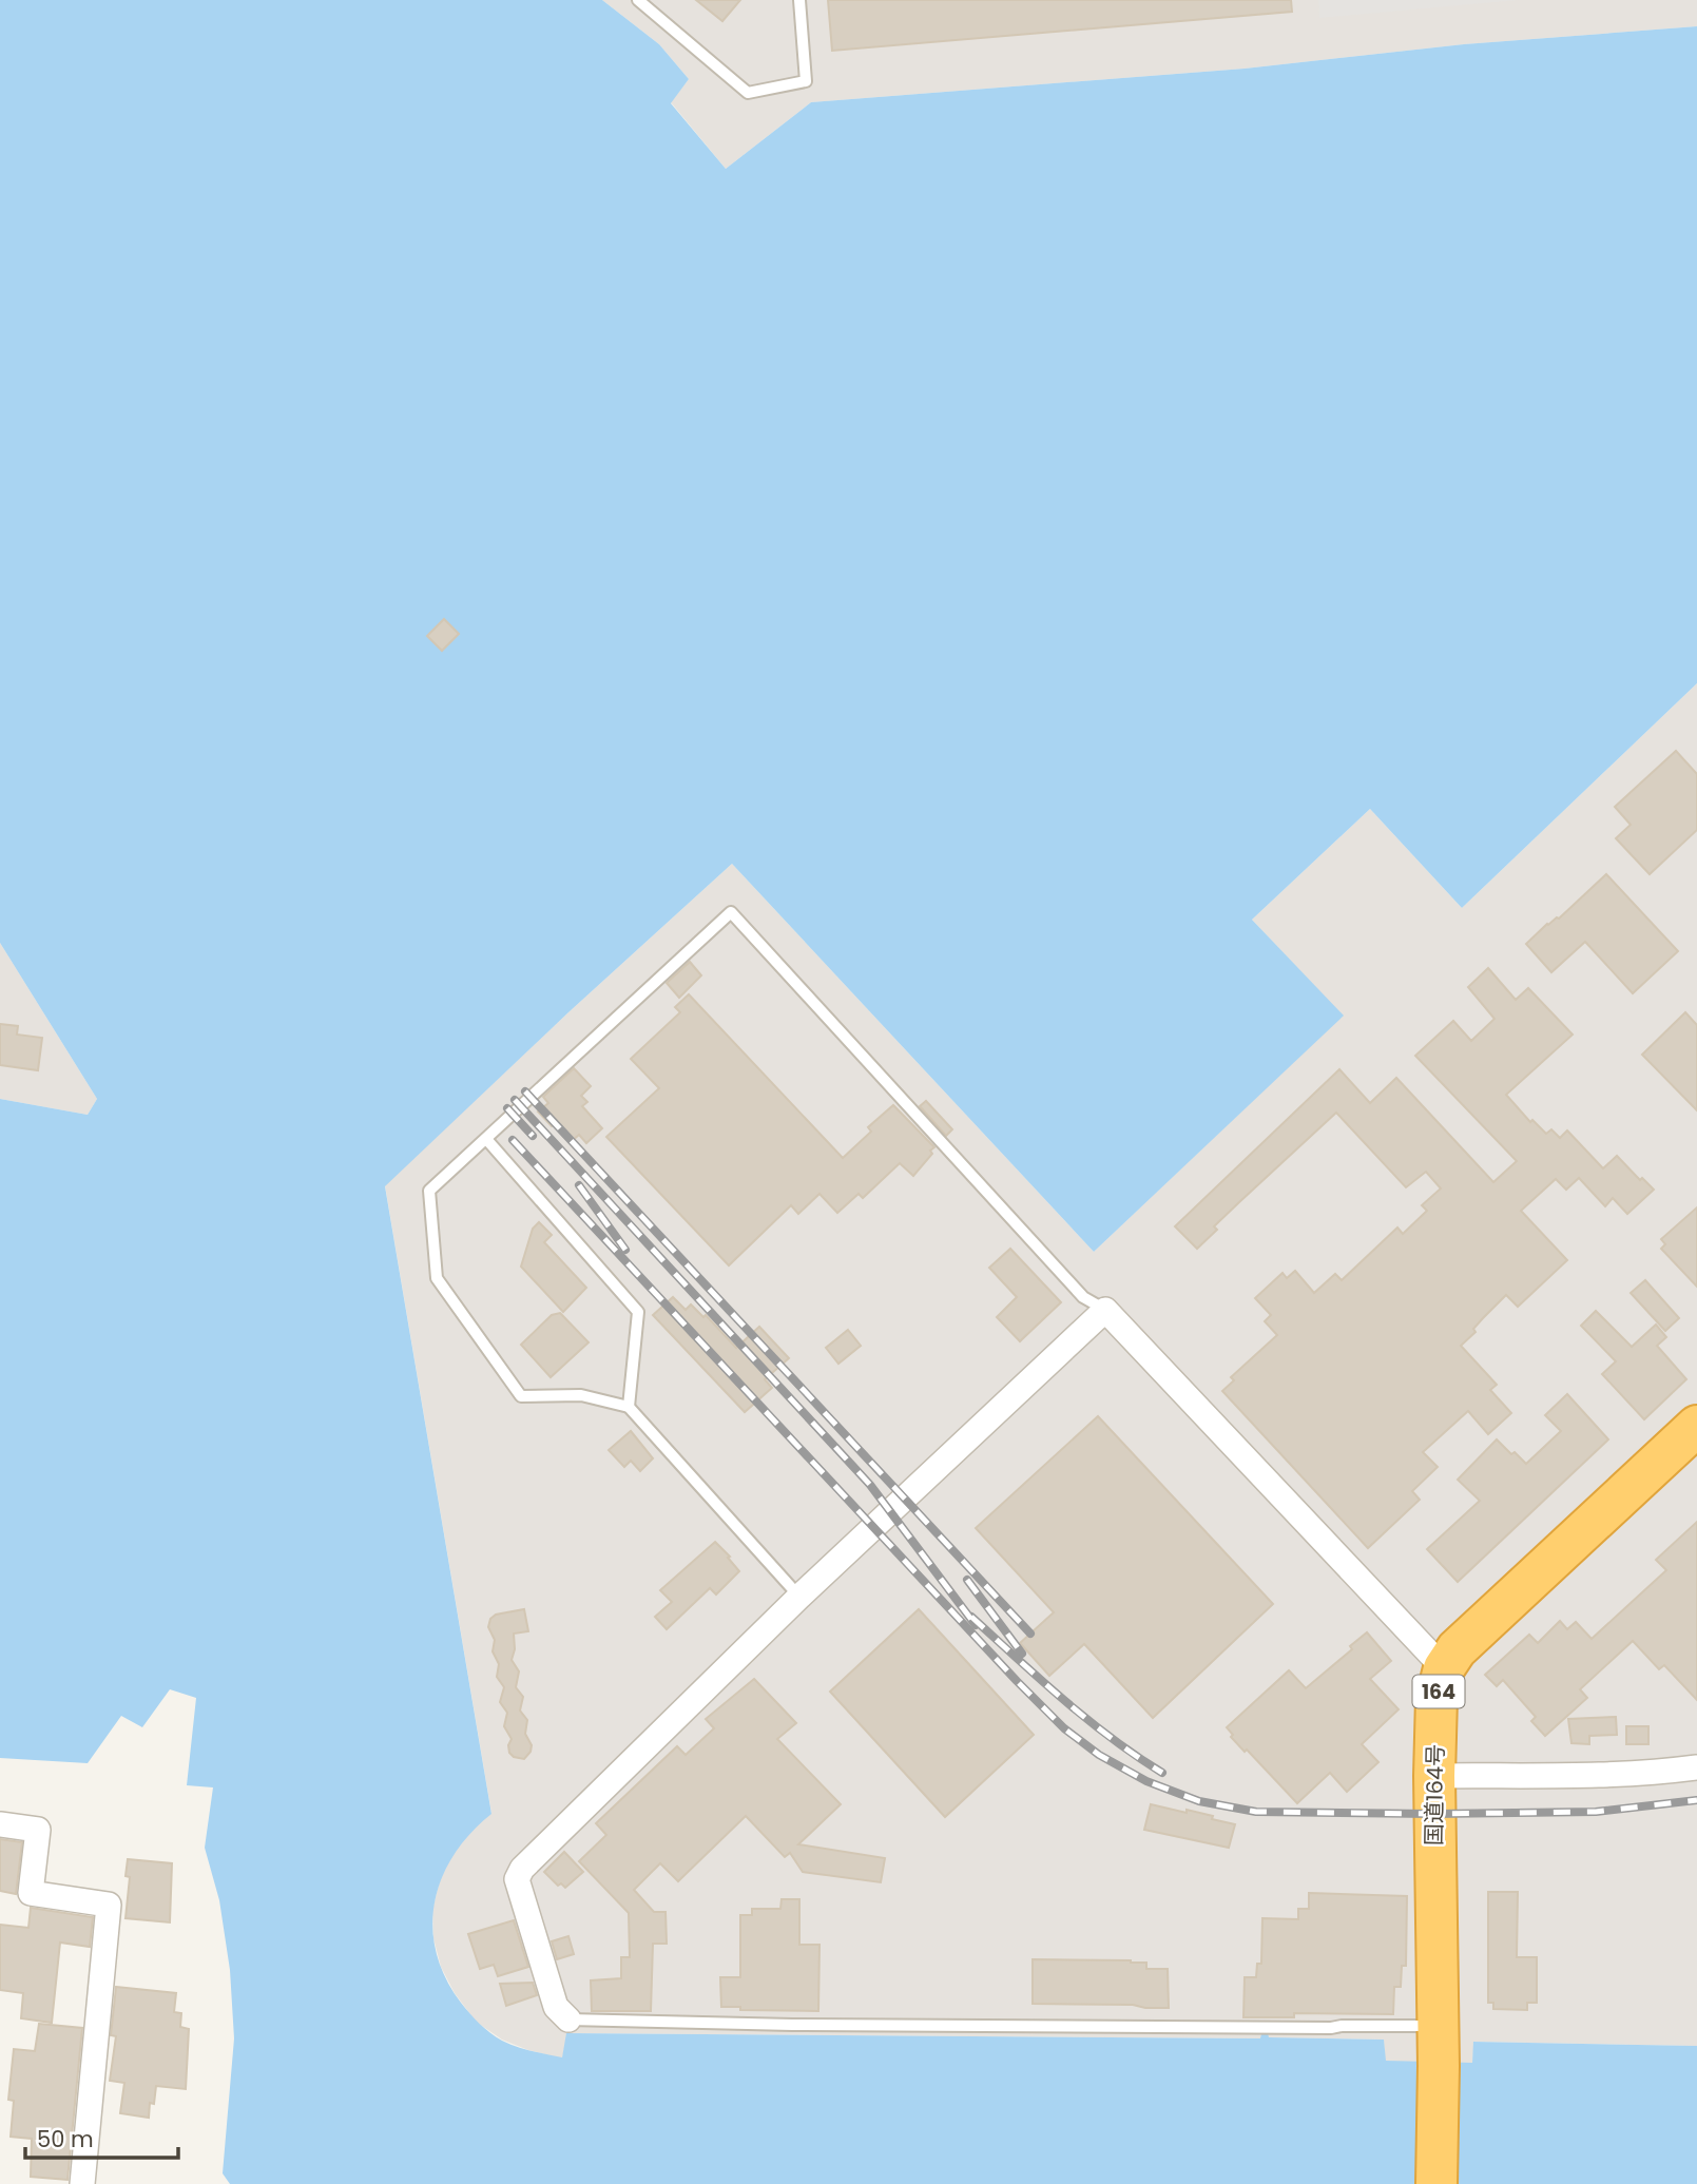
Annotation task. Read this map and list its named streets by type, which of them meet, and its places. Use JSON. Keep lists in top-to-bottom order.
{
  "streets": {
    "highway": ["164", "国道164号"]
  },
  "scale_bar": "50 m"
}
